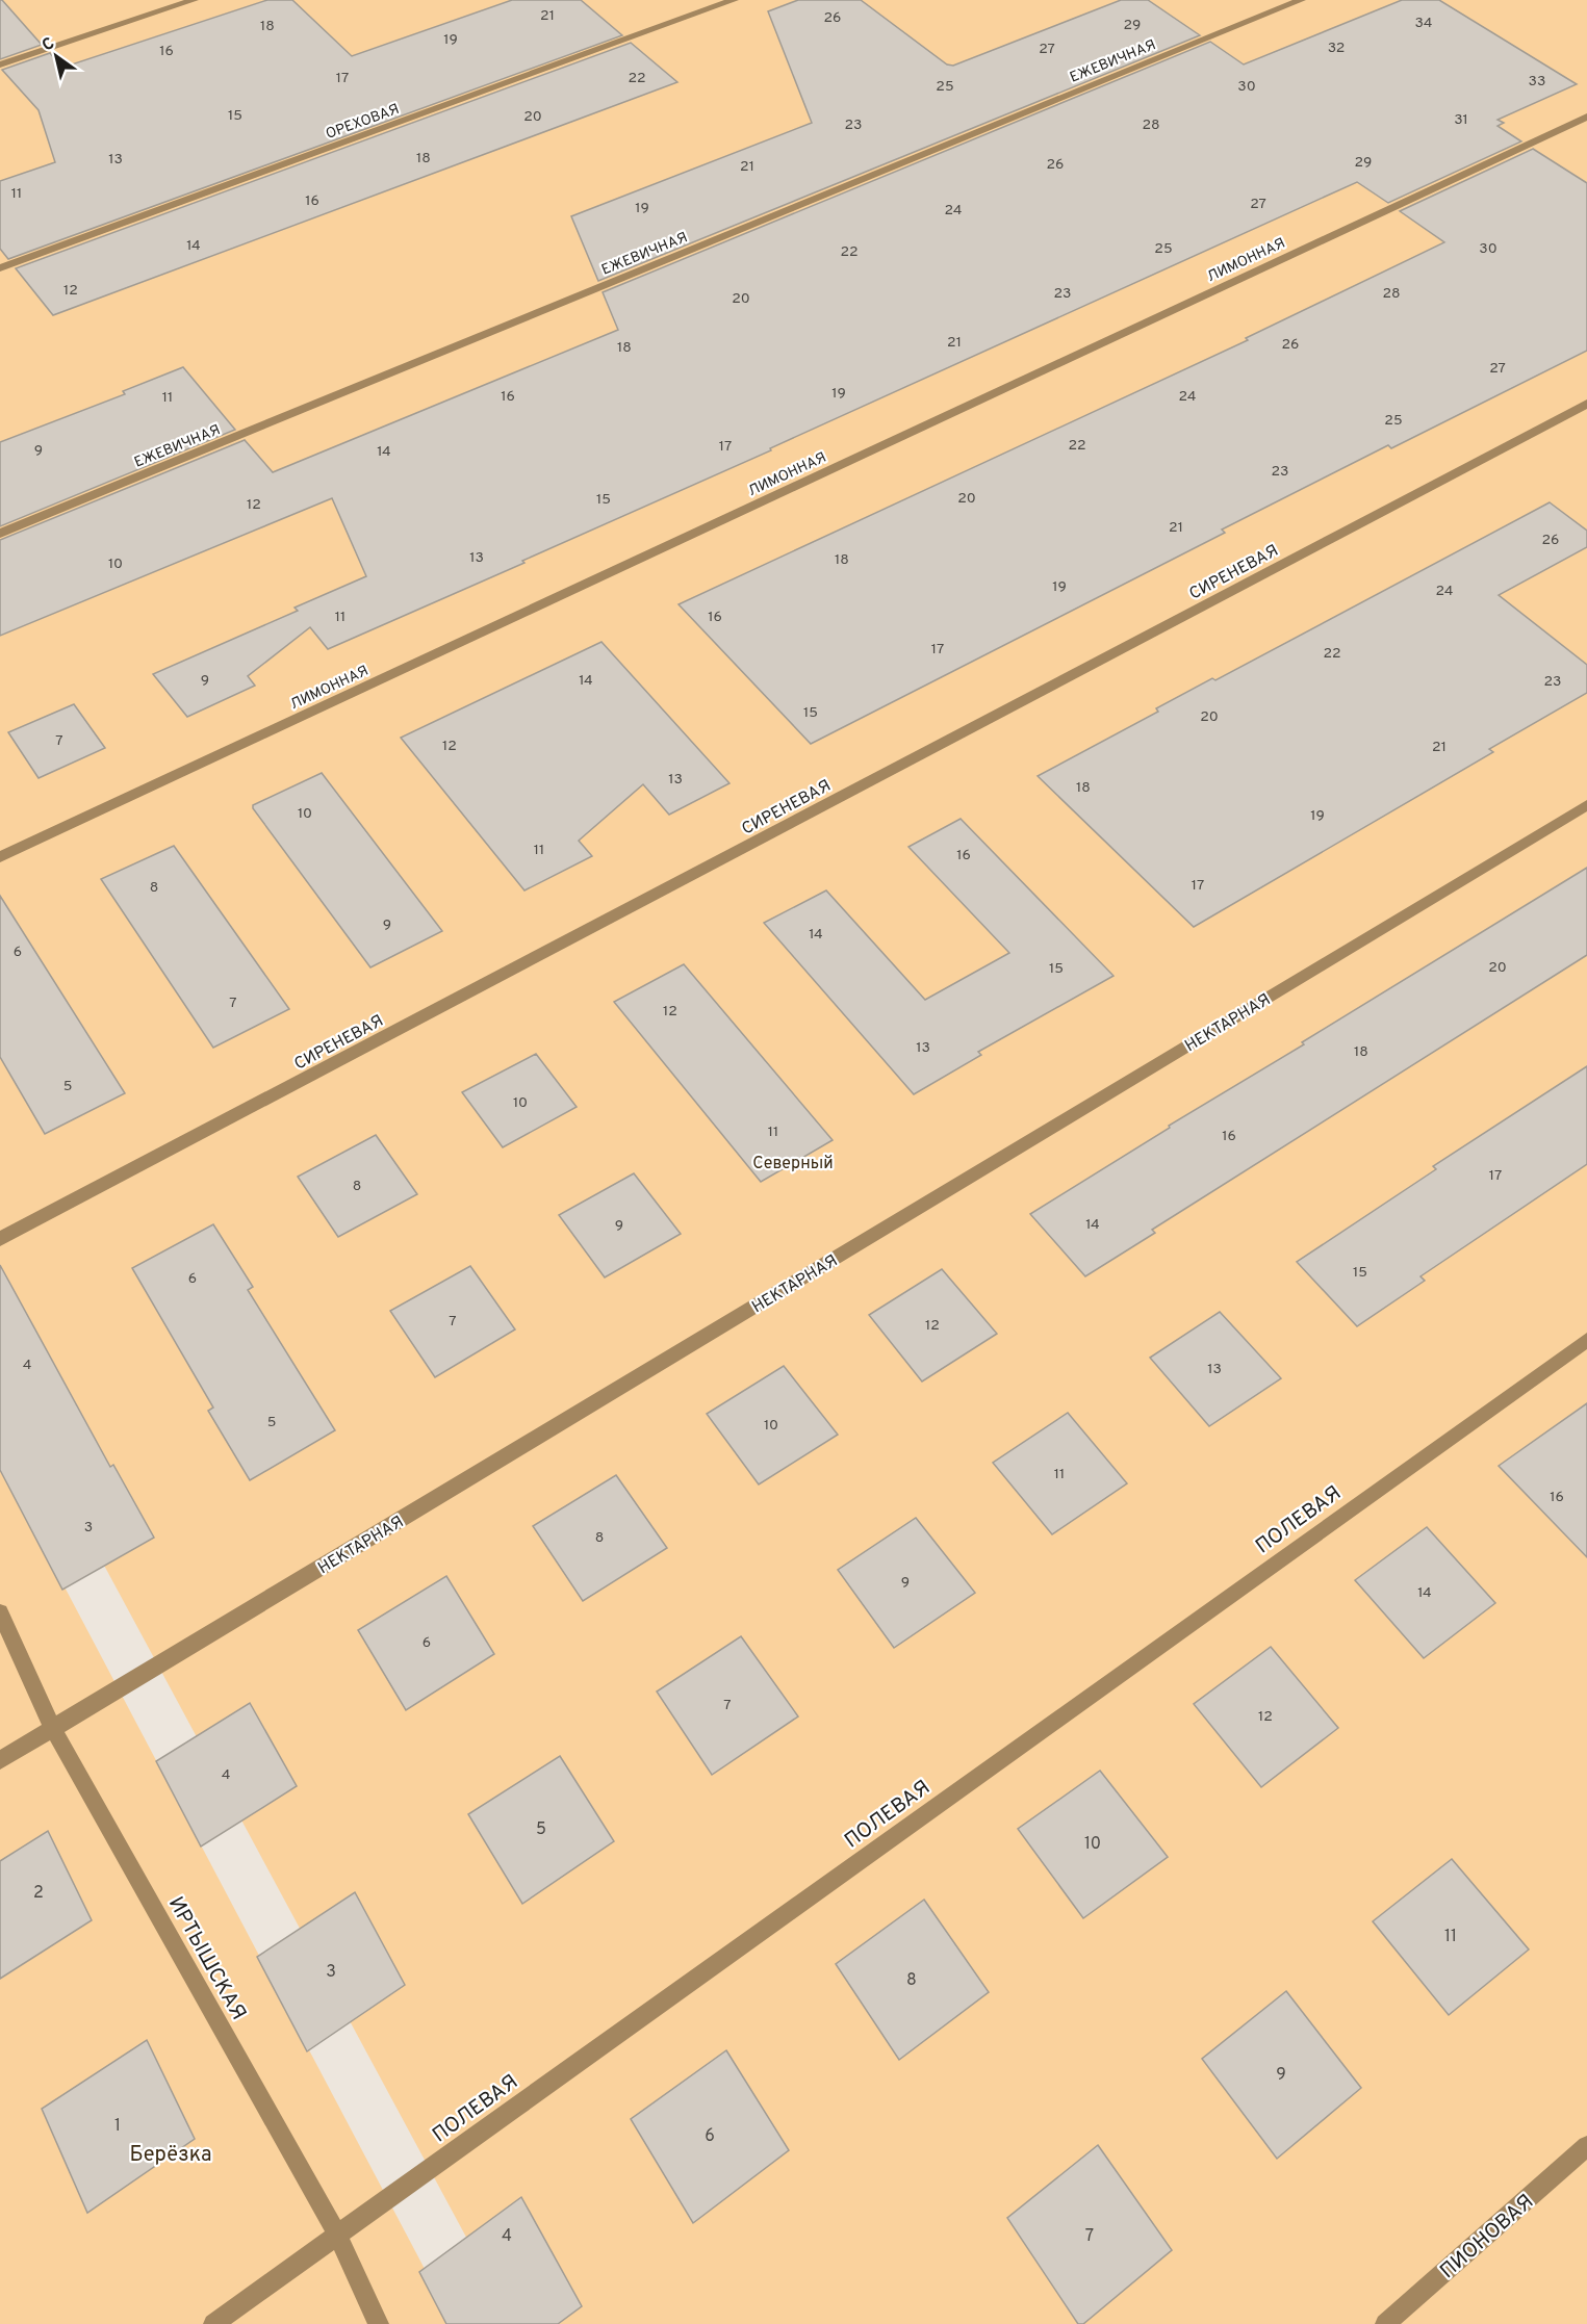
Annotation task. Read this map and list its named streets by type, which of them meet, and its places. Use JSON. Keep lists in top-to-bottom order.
{
  "streets": {
    "street": [
      "ЕЖЕВИЧНАЯ",
      "ОРЕХОВАЯ",
      "ЛИМОННАЯ",
      "СИРЕНЕВАЯ",
      "НЕКТАРНАЯ",
      "ПОЛЕВАЯ",
      "ИРТЫШСКАЯ",
      "ПИОНОВАЯ"
    ]
  },
  "crossings": [
    ["НЕКТАРНАЯ", "ИРТЫШСКАЯ"],
    ["ПОЛЕВАЯ", "ИРТЫШСКАЯ"]
  ],
  "parks": ["Северный", "Берёзка"],
  "house_numbers": [
    "21",
    "26",
    "34",
    "29",
    "18",
    "19",
    "32",
    "27",
    "16",
    "17",
    "22",
    "33",
    "25",
    "30",
    "15",
    "20",
    "31",
    "23",
    "28",
    "18",
    "13",
    "29",
    "26",
    "21",
    "11",
    "16",
    "27",
    "19",
    "24",
    "14",
    "25",
    "30",
    "22",
    "12",
    "23",
    "28",
    "20",
    "21",
    "26",
    "18",
    "27",
    "19",
    "16",
    "24",
    "11",
    "25",
    "22",
    "17",
    "9",
    "14",
    "23",
    "20",
    "15",
    "12",
    "21",
    "26",
    "13",
    "18",
    "10",
    "19",
    "24",
    "11",
    "16",
    "17",
    "22",
    "9",
    "14",
    "23",
    "15",
    "20",
    "7",
    "12",
    "21",
    "13",
    "18",
    "10",
    "19",
    "11",
    "16",
    "17",
    "8",
    "9",
    "14",
    "6",
    "20",
    "15",
    "7",
    "12",
    "13",
    "18",
    "5",
    "10",
    "11",
    "16",
    "17",
    "8",
    "14",
    "9",
    "15",
    "6",
    "7",
    "12",
    "4",
    "13",
    "5",
    "10",
    "11",
    "16",
    "3",
    "8",
    "9",
    "14",
    "6",
    "7",
    "12",
    "4",
    "5",
    "10",
    "2",
    "11",
    "3",
    "8",
    "9",
    "1",
    "6",
    "4",
    "7"
  ],
  "north": "top left"
}
